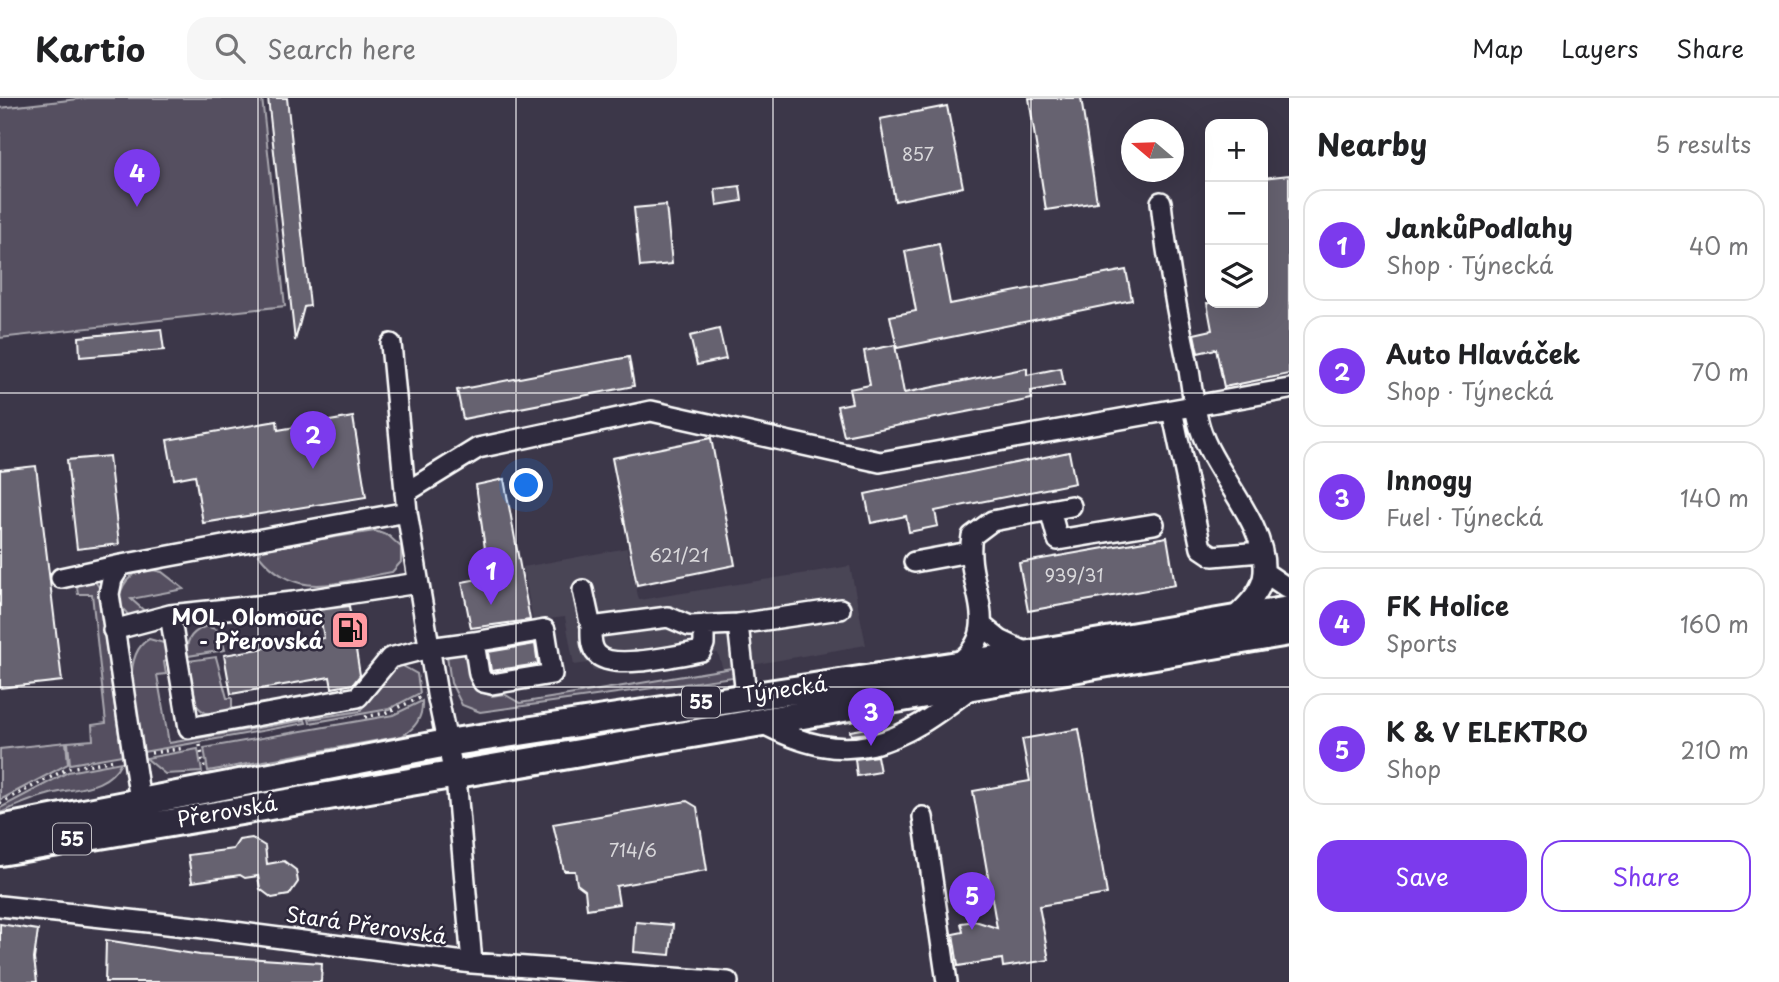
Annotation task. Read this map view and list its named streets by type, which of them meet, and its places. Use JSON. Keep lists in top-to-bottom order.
{
  "streets": {
    "main road": ["Týnecká", "55", "Přerovská"],
    "street": ["Stará Přerovská"]
  },
  "crossings": [
    ["Týnecká", "Přerovská"]
  ],
  "places": {
    "fuel station": ["MOL, Olomouc - Přerovská"]
  },
  "house_numbers": [
    "857",
    "621/21",
    "939/31",
    "714/6"
  ],
  "north": "left",
  "page": {
    "header": "Kartio",
    "search": "Search here",
    "nav": ["Map", "Layers", "Share"],
    "heading": ["Nearby", "5 results"],
    "map_buttons": ["+", "−"],
    "pins": [
      "4",
      "2",
      "1",
      "3",
      "5"
    ],
    "list": [
      {
        "mark": "1",
        "name": "JankůPodlahy",
        "note": "Shop · Týnecká",
        "value": "40 m"
      },
      {
        "mark": "2",
        "name": "Auto Hlaváček",
        "note": "Shop · Týnecká",
        "value": "70 m"
      },
      {
        "mark": "3",
        "name": "Innogy",
        "note": "Fuel · Týnecká",
        "value": "140 m"
      },
      {
        "mark": "4",
        "name": "FK Holice",
        "note": "Sports",
        "value": "160 m"
      },
      {
        "mark": "5",
        "name": "K & V ELEKTRO",
        "note": "Shop",
        "value": "210 m"
      }
    ],
    "buttons": ["Save", "Share"]
  }
}
